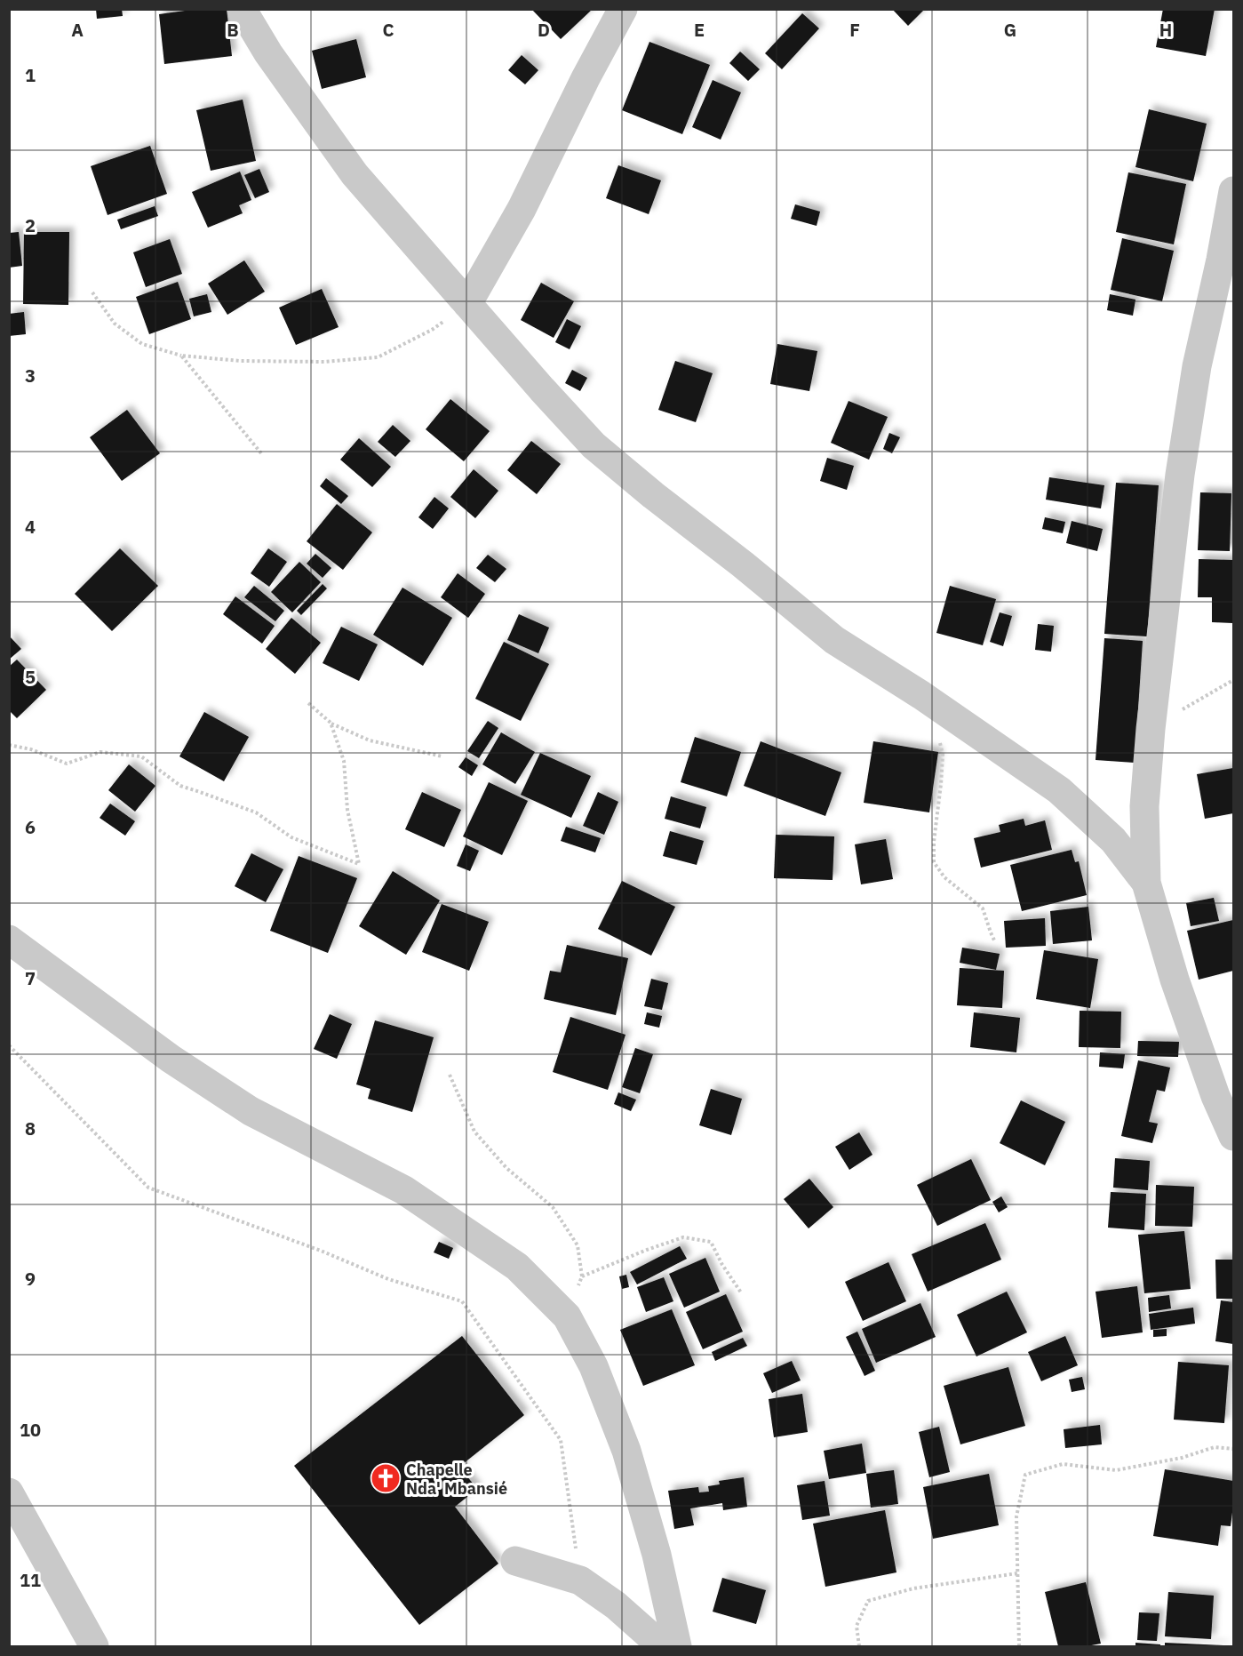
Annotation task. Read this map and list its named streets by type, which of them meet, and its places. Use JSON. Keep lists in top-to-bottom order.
{
  "places": {
    "church": ["Chapelle Nda' Mbansié"]
  },
  "grid": {
    "columns": [
      "A",
      "B",
      "C",
      "D",
      "E",
      "F",
      "G",
      "H"
    ],
    "rows": [
      "1",
      "2",
      "3",
      "4",
      "5",
      "6",
      "7",
      "8",
      "9",
      "10",
      "11"
    ]
  }
}
